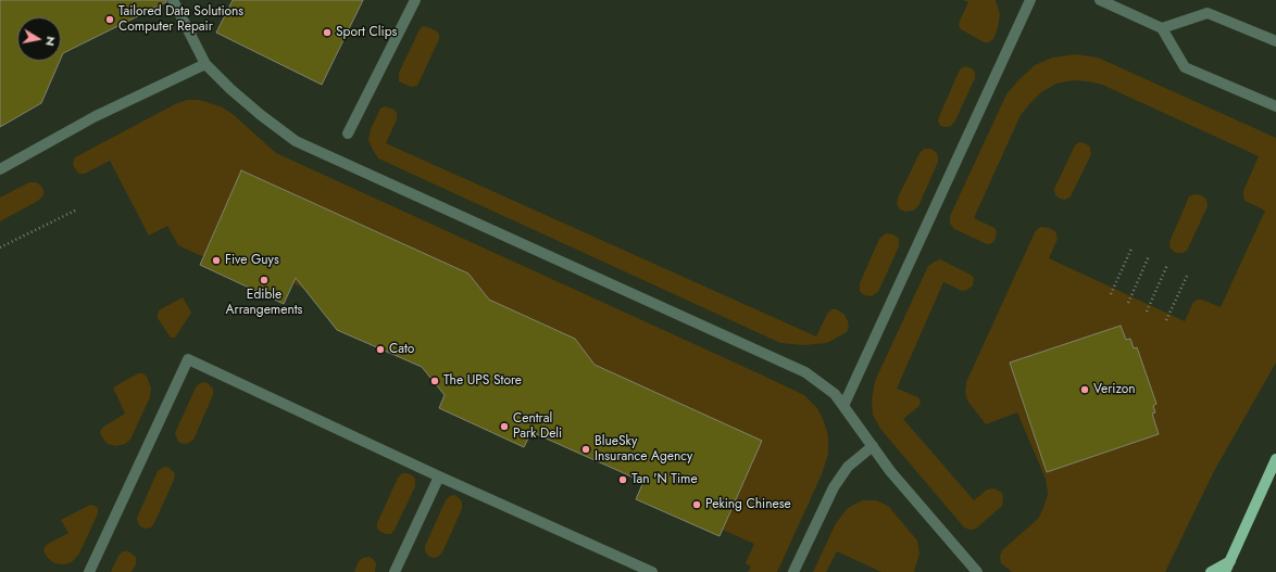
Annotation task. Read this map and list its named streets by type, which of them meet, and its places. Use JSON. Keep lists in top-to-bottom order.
{
  "places": [
    "Tailored Data Solutions Computer Repair",
    "Sport Clips",
    "Five Guys",
    "Edible Arrangements",
    "Cato",
    "The UPS Store",
    "Verizon",
    "Central Park Deli",
    "BlueSky Insurance Agency",
    "Tan 'N Time",
    "Peking Chinese"
  ],
  "north": "right"
}
